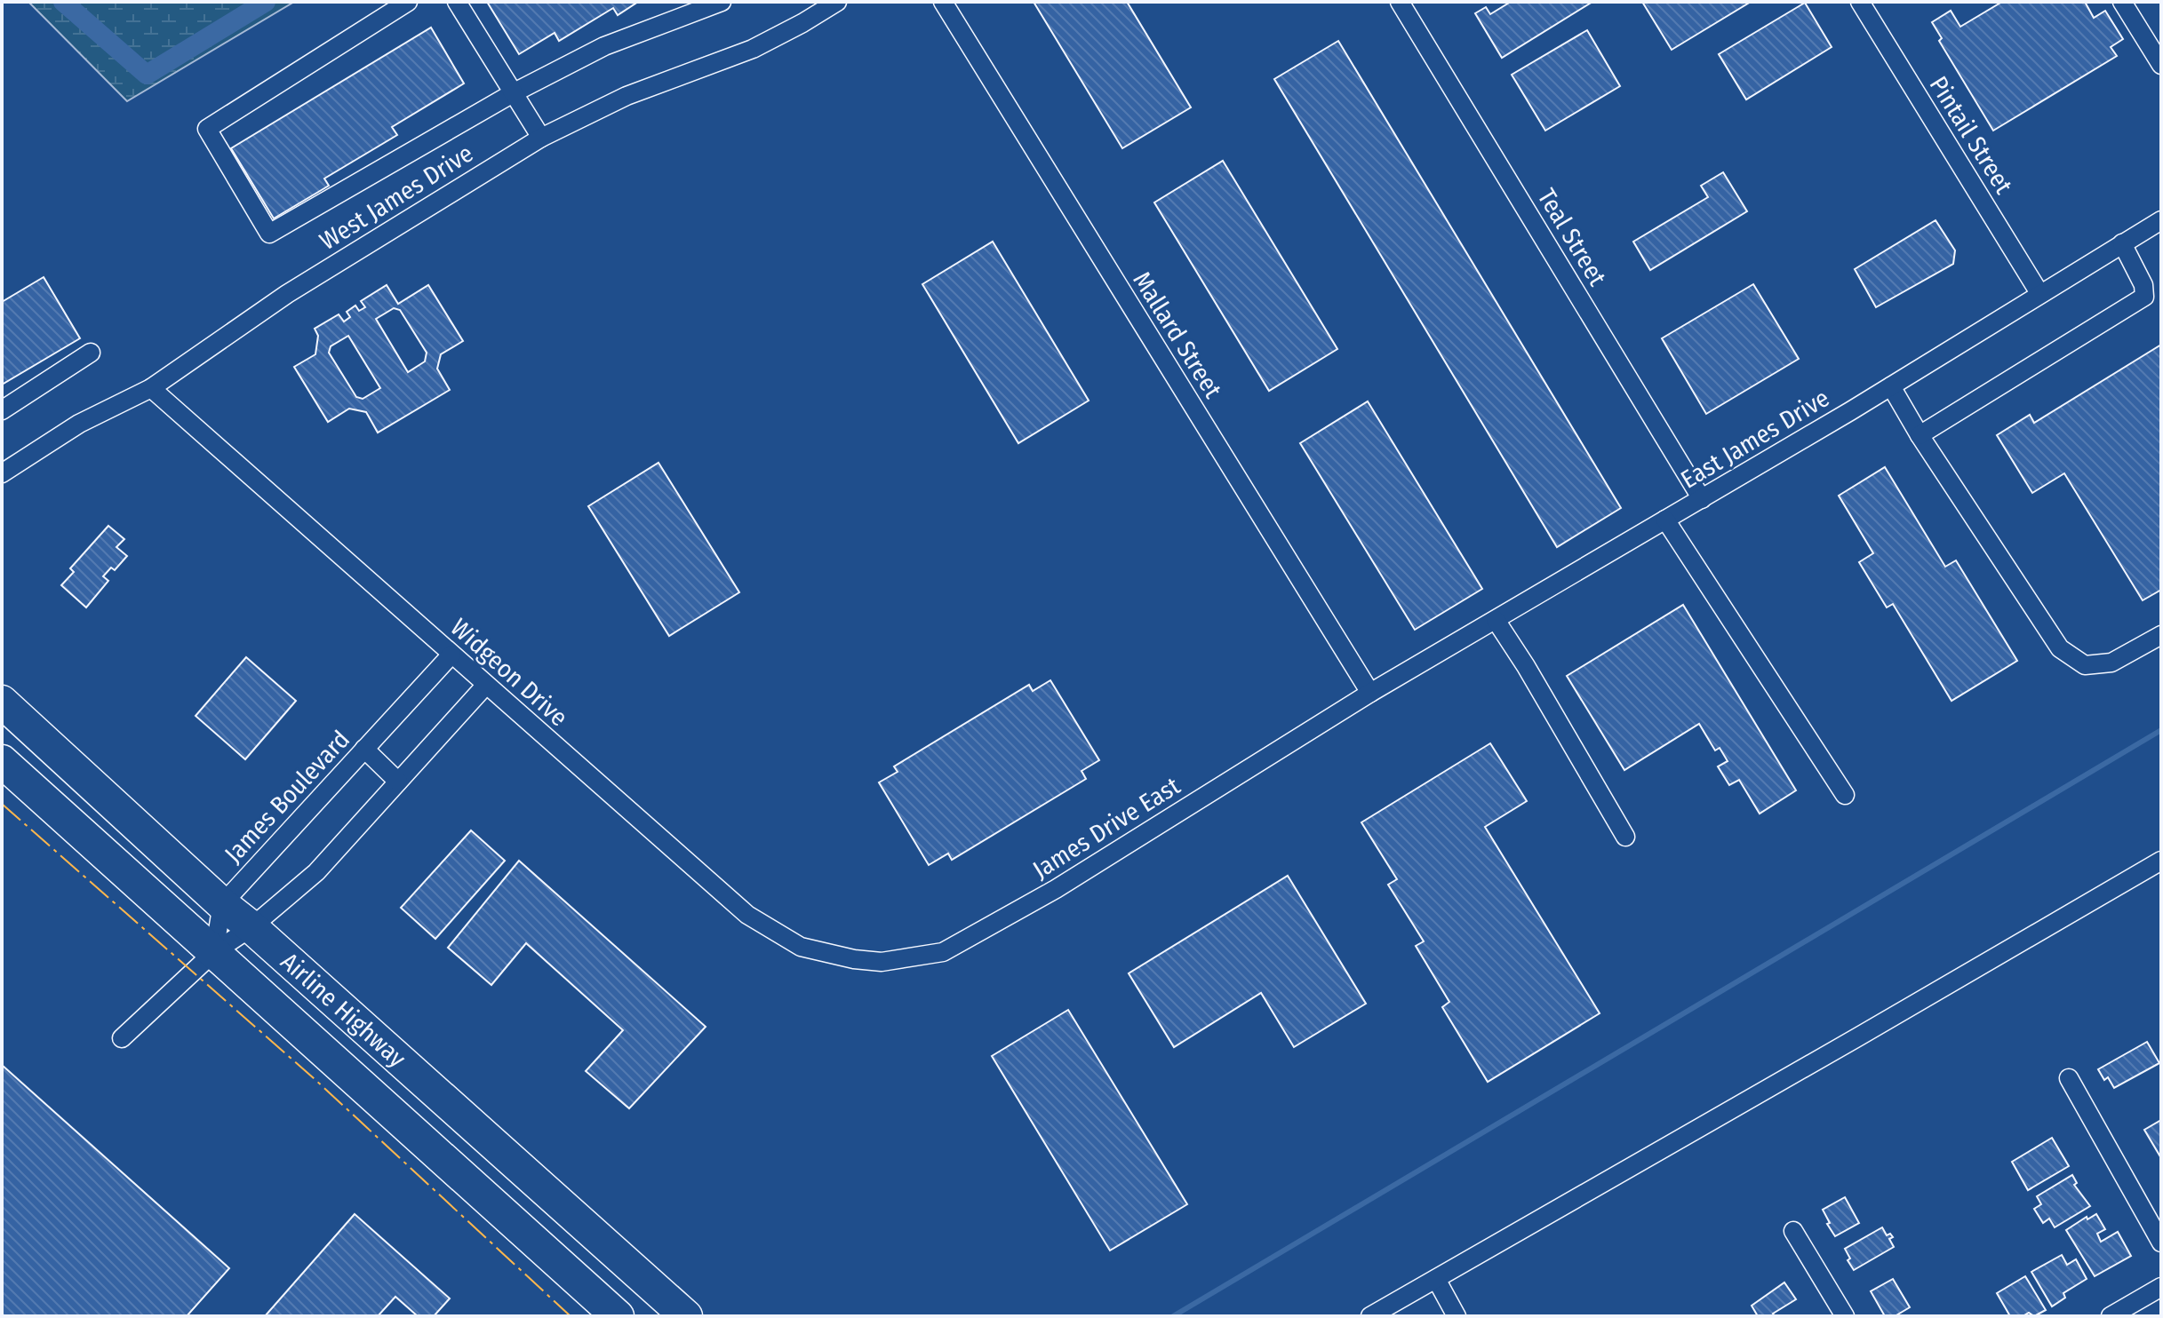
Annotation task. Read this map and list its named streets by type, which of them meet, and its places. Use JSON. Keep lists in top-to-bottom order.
{
  "streets": {
    "highway": ["Airline Highway"],
    "street": [
      "Pintail Street",
      "West James Drive",
      "Teal Street",
      "Mallard Street",
      "East James Drive",
      "Widgeon Drive",
      "James Boulevard",
      "James Drive East"
    ]
  },
  "crossings": [
    ["Pintail Street", "East James Drive"],
    ["West James Drive", "Widgeon Drive"],
    ["Teal Street", "East James Drive"],
    ["Mallard Street", "East James Drive"],
    ["Mallard Street", "James Drive East"],
    ["East James Drive", "James Drive East"],
    ["Widgeon Drive", "James Boulevard"],
    ["Widgeon Drive", "James Drive East"],
    ["James Boulevard", "Airline Highway"]
  ]
}
